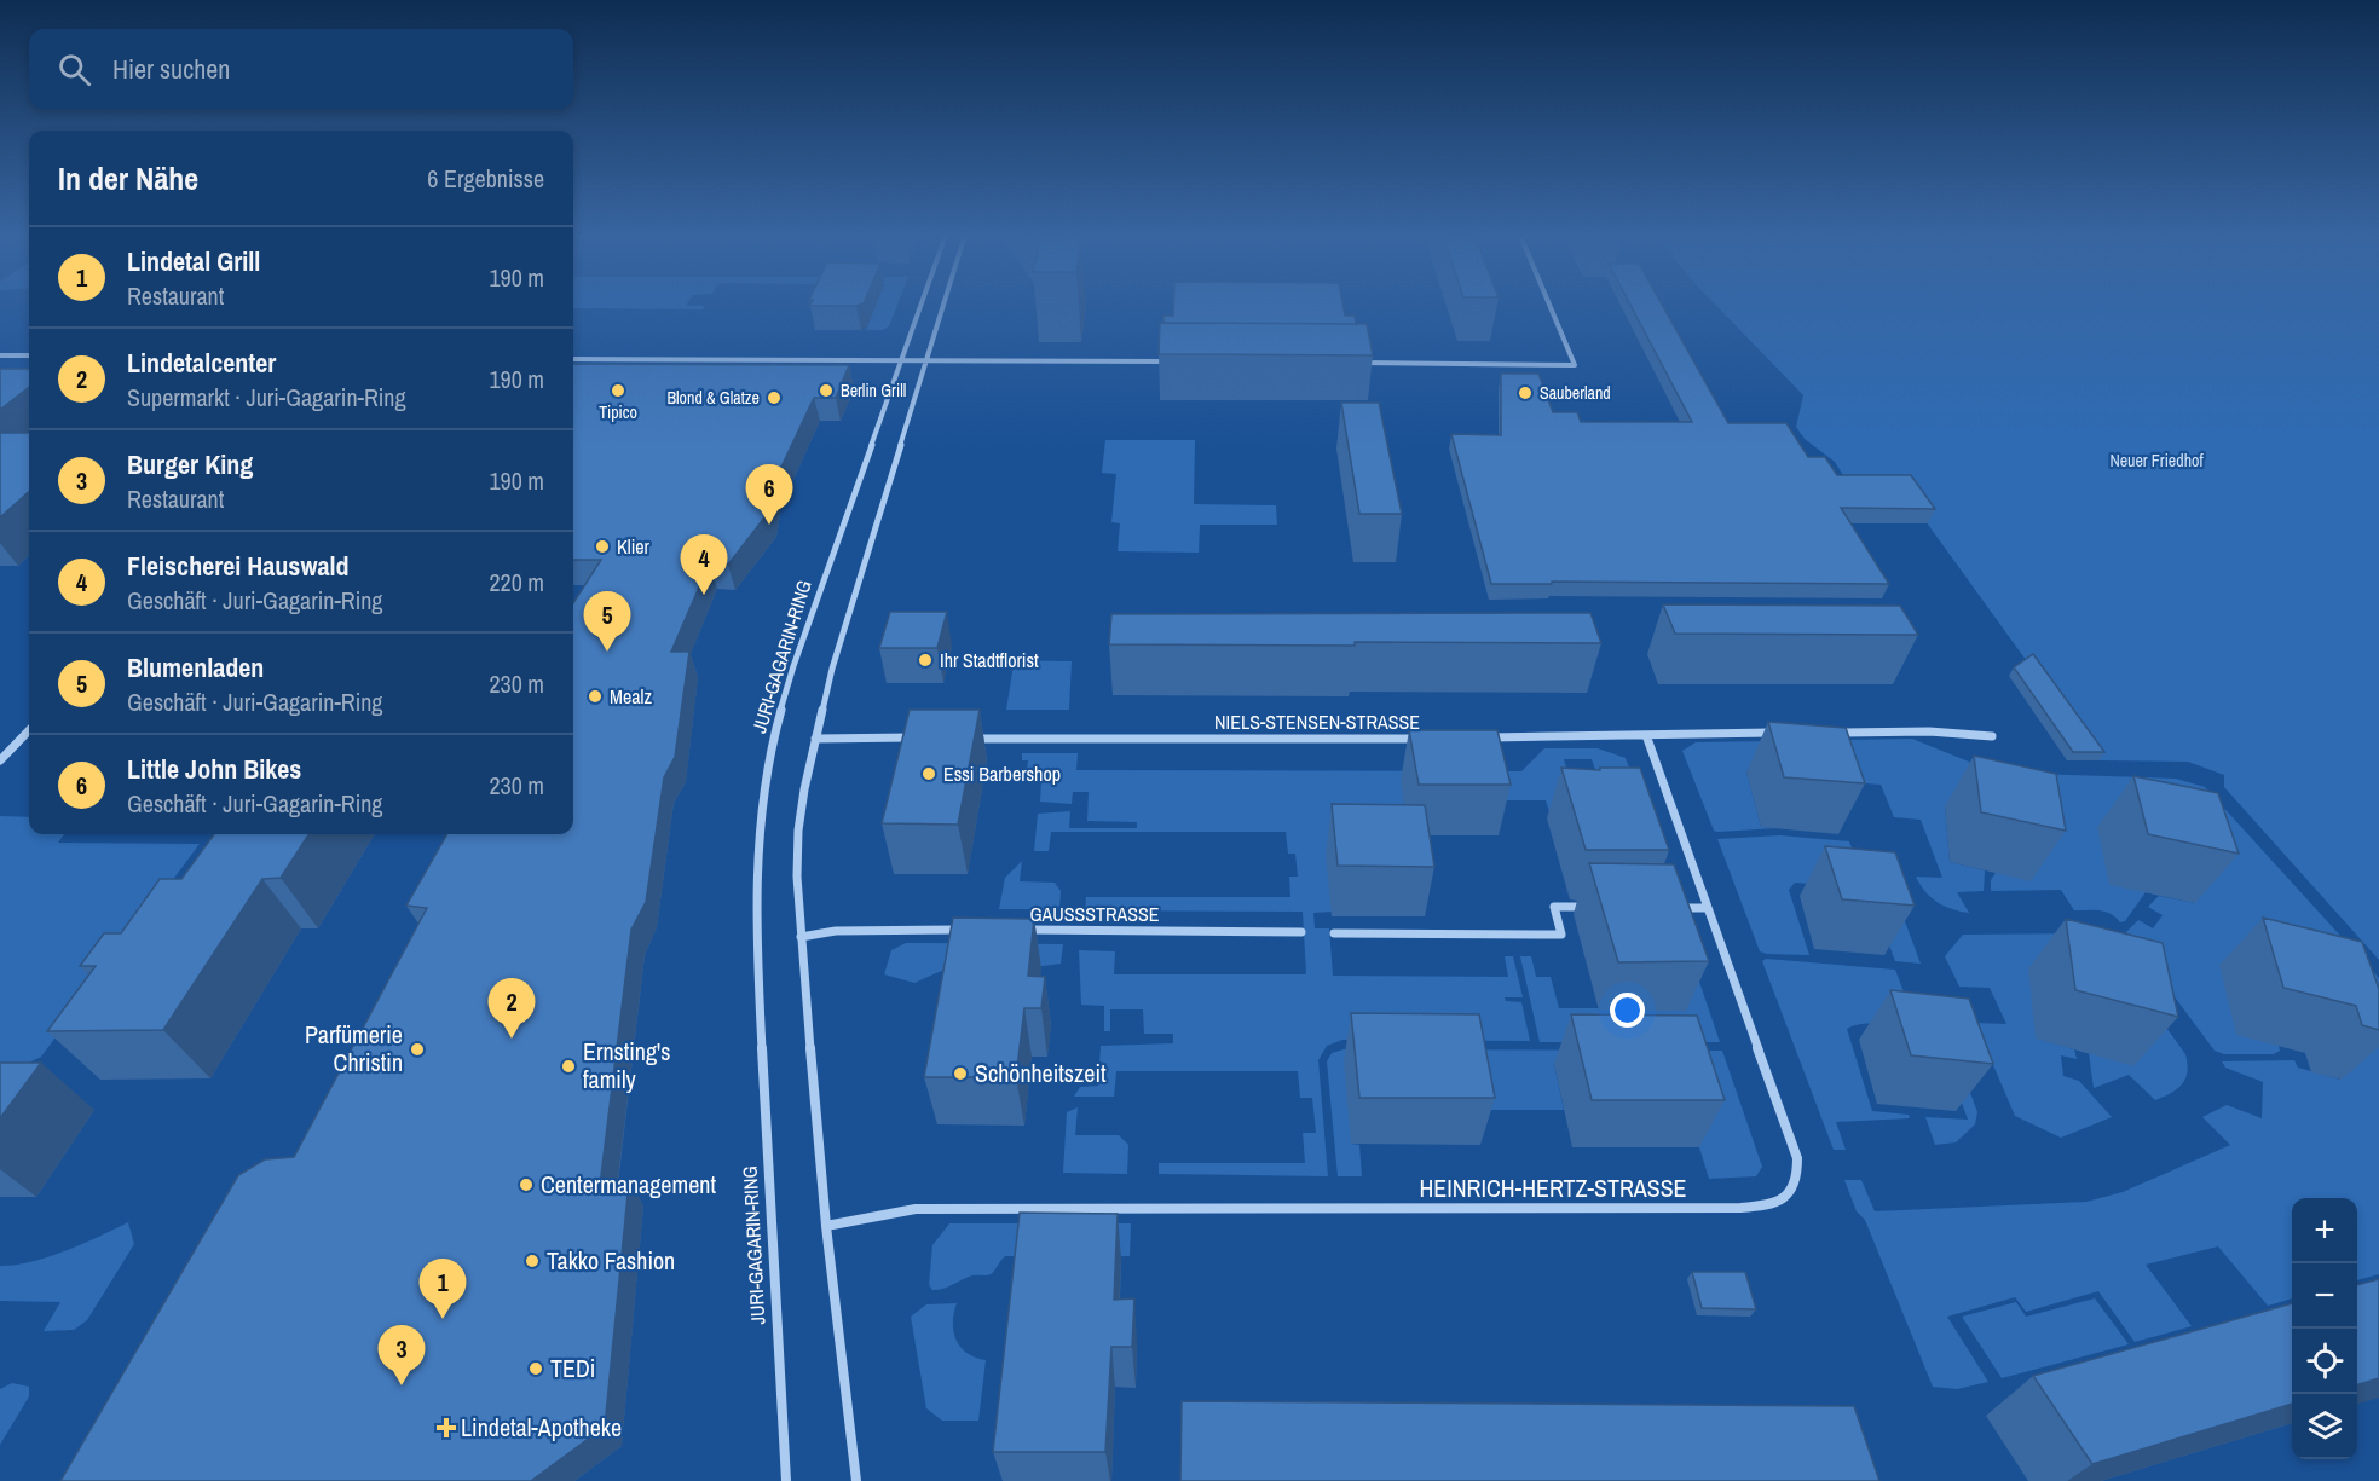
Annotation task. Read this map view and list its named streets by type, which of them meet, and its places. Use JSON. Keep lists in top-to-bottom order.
{
  "streets": {
    "street": [
      "JURI-GAGARIN-RING",
      "NIELS-STENSEN-STRASSE",
      "GAUSSSTRASSE",
      "HEINRICH-HERTZ-STRASSE"
    ]
  },
  "parks": ["Neuer Friedhof"],
  "places": {
    "other": [
      "Tipico",
      "Berlin Grill",
      "Sauberland",
      "Blond & Glatze",
      "Klier",
      "Ihr Stadtflorist",
      "Mealz",
      "Essi Barbershop",
      "Parfümerie Christin",
      "Ernsting's family",
      "Schönheitszeit",
      "Centermanagement",
      "Takko Fashion",
      "TEDi"
    ],
    "health": ["Lindetal-Apotheke"]
  },
  "page": {
    "search": "Hier suchen",
    "heading": ["In der Nähe", "6 Ergebnisse"],
    "list": [
      {
        "mark": "1",
        "name": "Lindetal Grill",
        "note": "Restaurant",
        "value": "190 m"
      },
      {
        "mark": "2",
        "name": "Lindetalcenter",
        "note": "Supermarkt · Juri-Gagarin-Ring",
        "value": "190 m"
      },
      {
        "mark": "3",
        "name": "Burger King",
        "note": "Restaurant",
        "value": "190 m"
      },
      {
        "mark": "4",
        "name": "Fleischerei Hauswald",
        "note": "Geschäft · Juri-Gagarin-Ring",
        "value": "220 m"
      },
      {
        "mark": "5",
        "name": "Blumenladen",
        "note": "Geschäft · Juri-Gagarin-Ring",
        "value": "230 m"
      },
      {
        "mark": "6",
        "name": "Little John Bikes",
        "note": "Geschäft · Juri-Gagarin-Ring",
        "value": "230 m"
      }
    ],
    "pins": [
      "6",
      "4",
      "5",
      "2",
      "1",
      "3"
    ],
    "map_buttons": ["+", "−"]
  }
}
